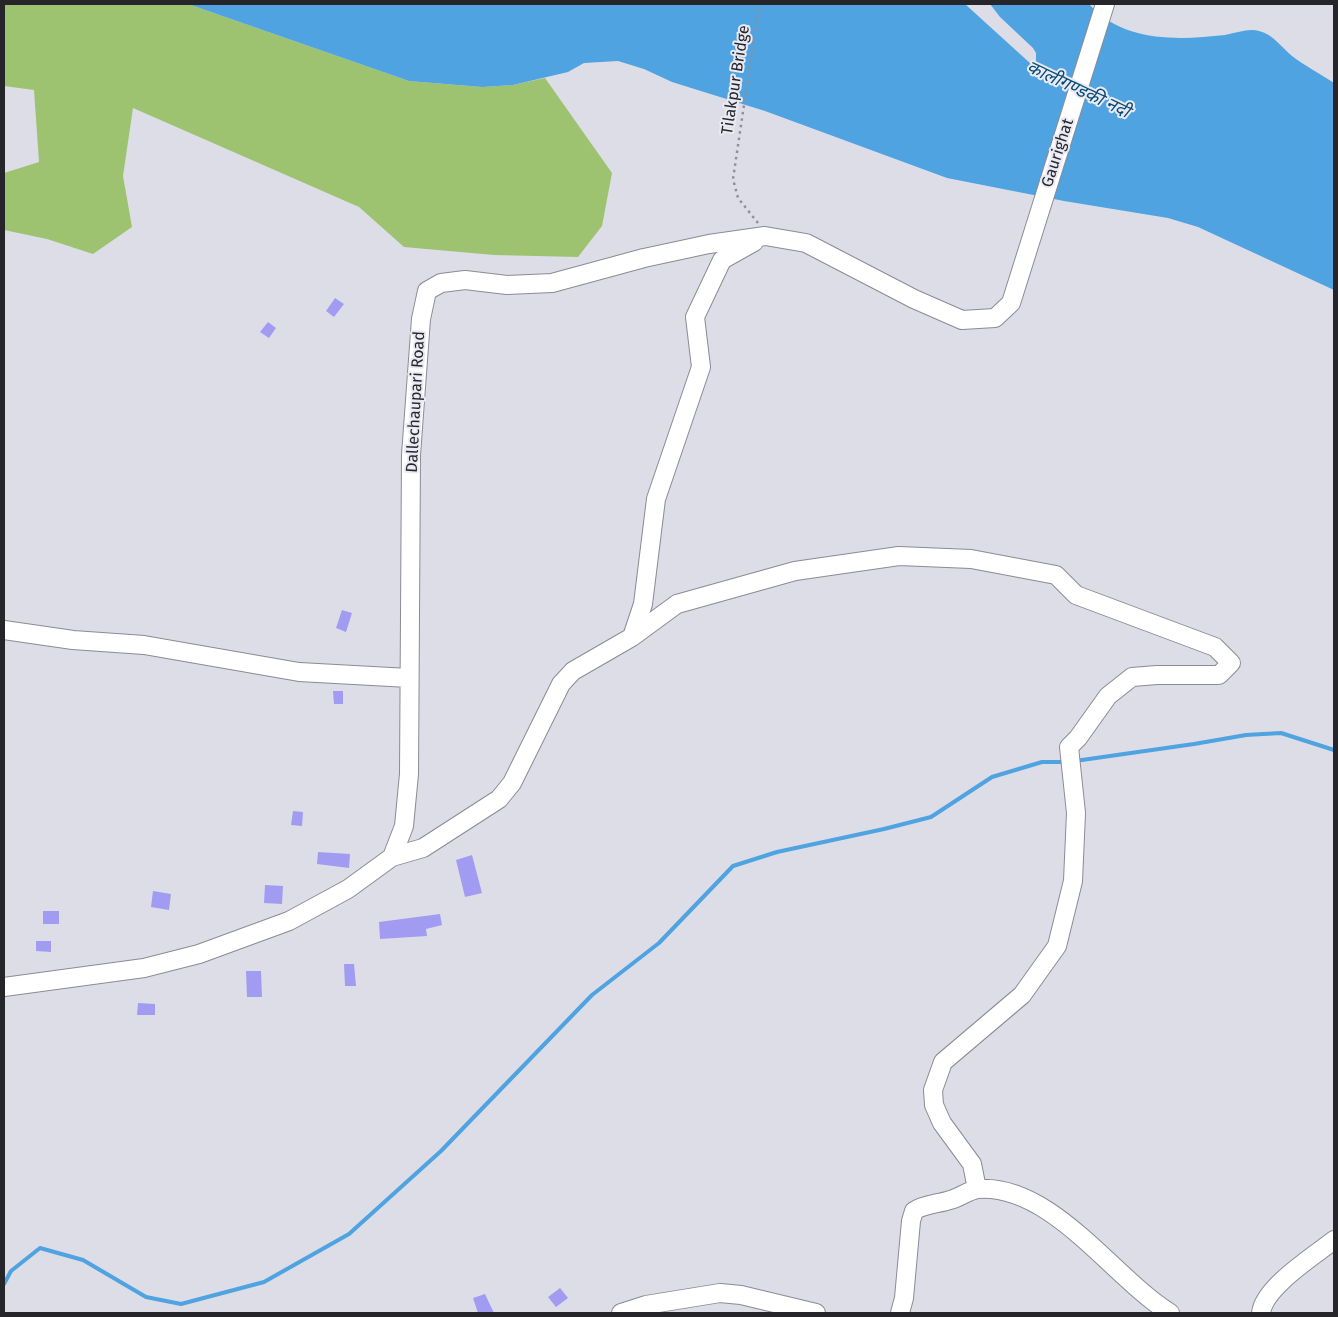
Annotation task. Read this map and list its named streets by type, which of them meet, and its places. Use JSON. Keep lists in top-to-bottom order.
{
  "streets": {
    "street": ["Gaurighat", "Dallechaupari Road"],
    "path": ["Tilakpur Bridge"]
  },
  "crossings": [
    ["Tilakpur Bridge", "Gaurighat"],
    ["Tilakpur Bridge", "Dallechaupari Road"],
    ["Gaurighat", "Dallechaupari Road"]
  ],
  "water": ["कालीगण्डकी नदी"]
}
